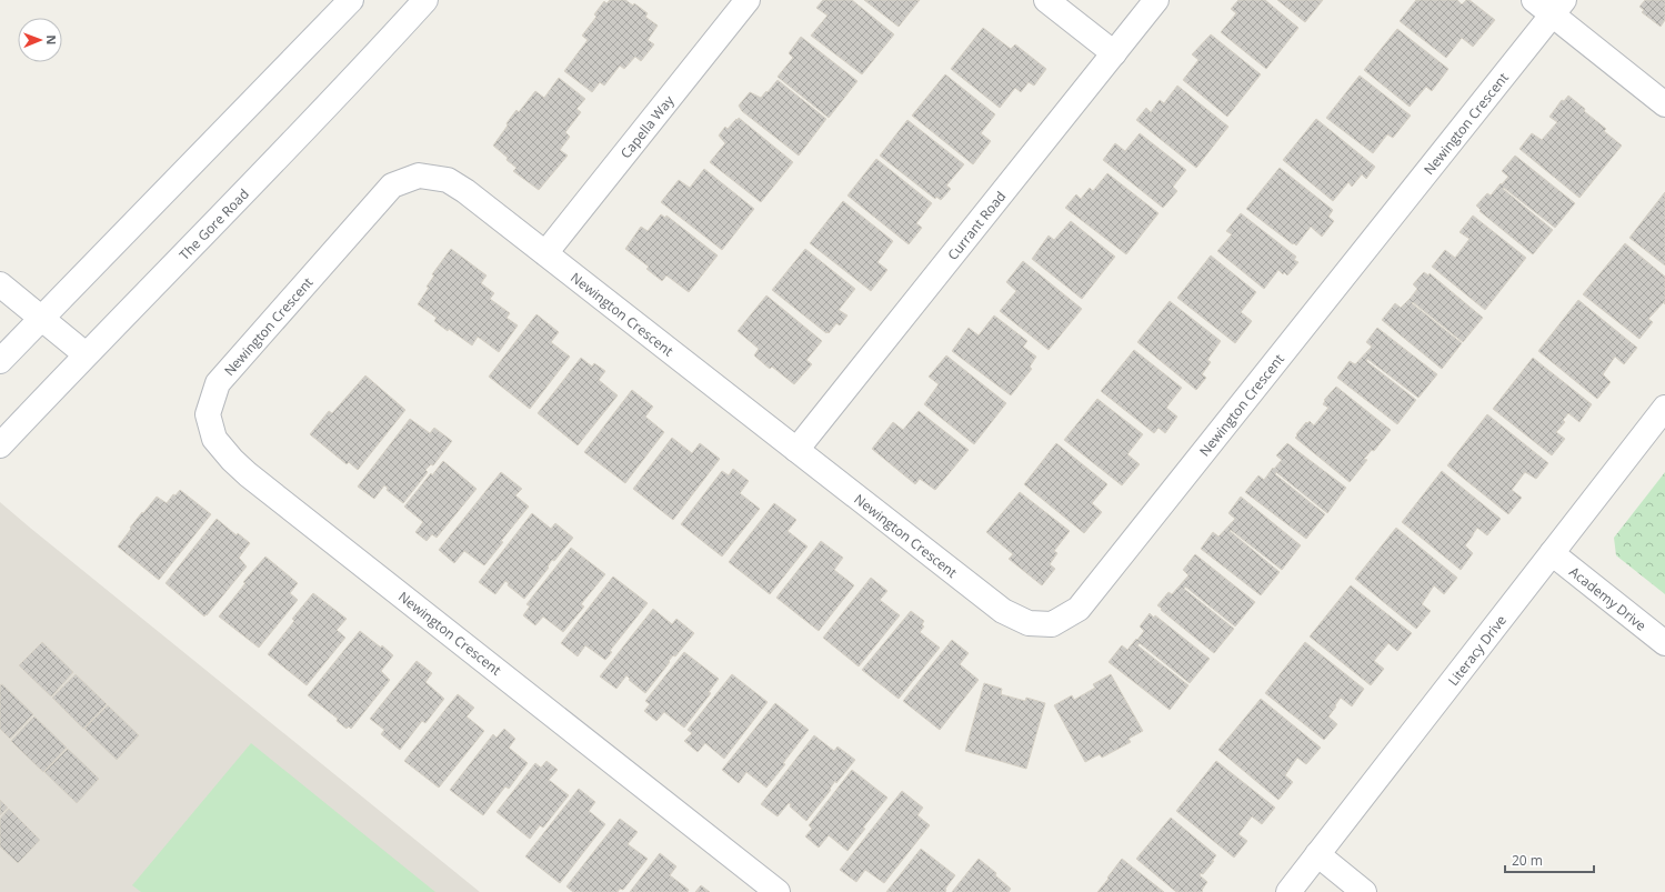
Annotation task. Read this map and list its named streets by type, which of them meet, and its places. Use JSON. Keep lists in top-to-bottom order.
{
  "streets": {
    "street": [
      "Newington Crescent",
      "Capella Way",
      "The Gore Road",
      "Currant Road",
      "Academy Drive",
      "Literacy Drive"
    ]
  },
  "crossings": [
    ["Newington Crescent", "Capella Way"],
    ["Newington Crescent", "Currant Road"],
    ["Academy Drive", "Literacy Drive"]
  ],
  "scale_bar": "20 m",
  "north": "right"
}
